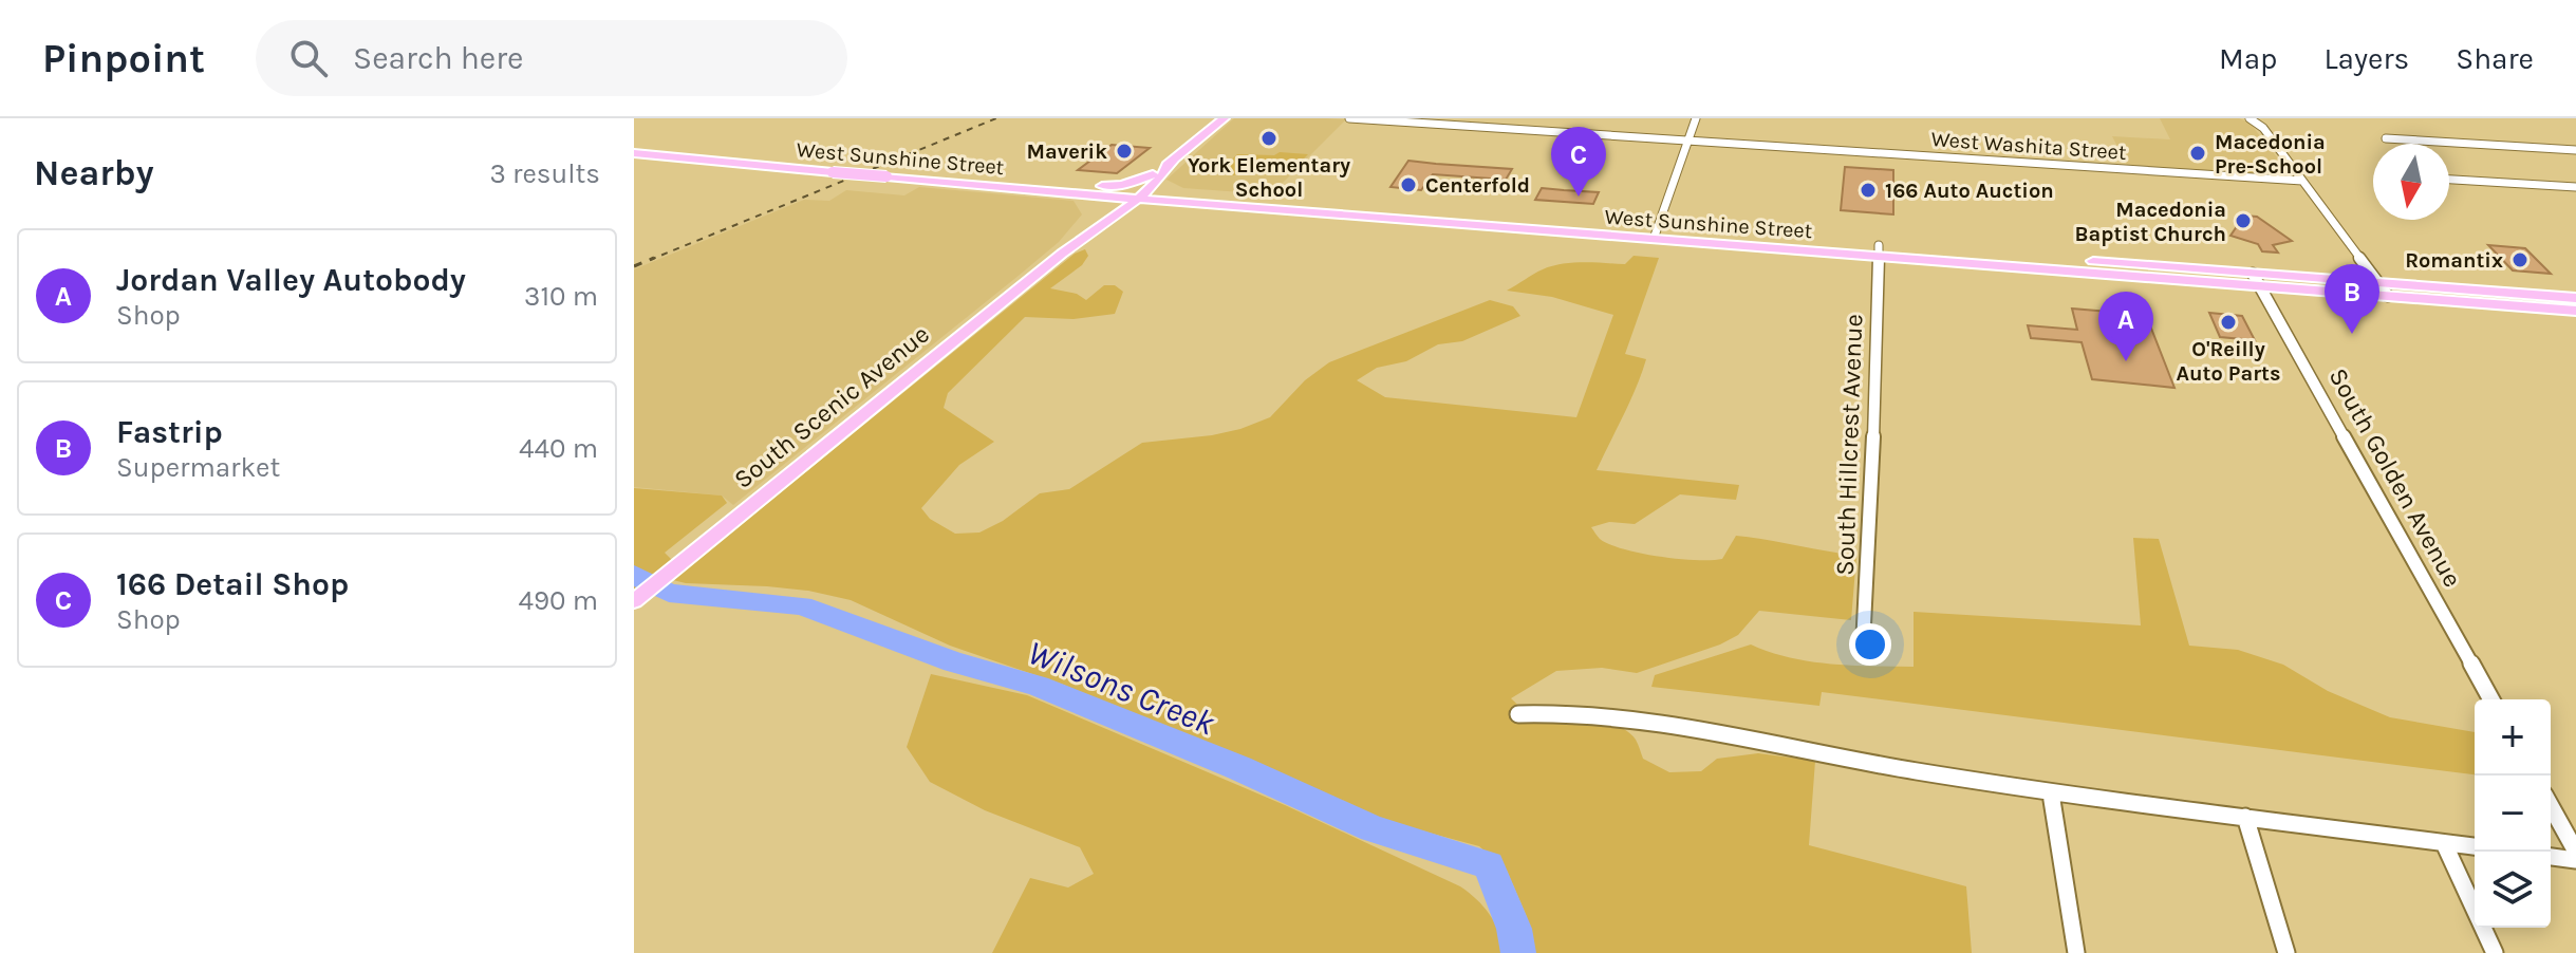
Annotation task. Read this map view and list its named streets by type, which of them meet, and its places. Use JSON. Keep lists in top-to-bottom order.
{
  "streets": {
    "main road": ["West Sunshine Street", "South Scenic Avenue"],
    "street": ["West Washita Street", "South Hillcrest Avenue", "South Golden Avenue"]
  },
  "crossings": [
    ["West Sunshine Street", "South Scenic Avenue"],
    ["West Sunshine Street", "South Hillcrest Avenue"],
    ["West Sunshine Street", "South Golden Avenue"]
  ],
  "water": ["Wilsons Creek"],
  "places": [
    "York Elementary School",
    "Maverik",
    "Macedonia Pre-School",
    "Centerfold",
    "166 Auto Auction",
    "Macedonia Baptist Church",
    "Romantix",
    "O'Reilly Auto Parts"
  ],
  "north": "bottom",
  "page": {
    "header": "Pinpoint",
    "search": "Search here",
    "nav": ["Map", "Layers", "Share"],
    "heading": ["Nearby", "3 results"],
    "pins": ["C", "B", "A"],
    "list": [
      {
        "mark": "A",
        "name": "Jordan Valley Autobody",
        "note": "Shop",
        "value": "310 m"
      },
      {
        "mark": "B",
        "name": "Fastrip",
        "note": "Supermarket",
        "value": "440 m"
      },
      {
        "mark": "C",
        "name": "166 Detail Shop",
        "note": "Shop",
        "value": "490 m"
      }
    ],
    "map_buttons": ["+", "−"]
  }
}
